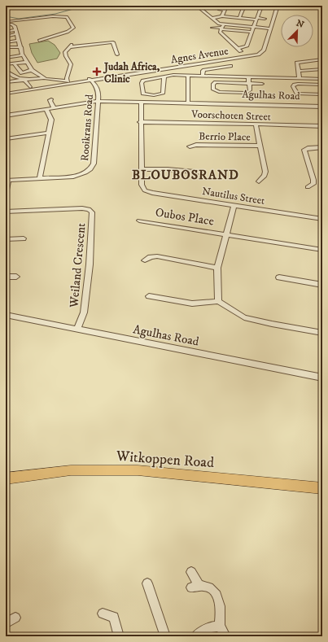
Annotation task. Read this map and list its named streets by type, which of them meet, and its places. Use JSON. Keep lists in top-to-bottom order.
{
  "streets": {
    "main road": ["Witkoppen Road"],
    "street": [
      "Agnes Avenue",
      "Agulhas Road",
      "Voorschoten Street",
      "Rooikrans Road",
      "Berrio Place",
      "Nautilus Street",
      "Oubos Place",
      "Weiland Crescent"
    ]
  },
  "crossings": [
    ["Agnes Avenue", "Rooikrans Road"],
    ["Agulhas Road", "Rooikrans Road"],
    ["Agulhas Road", "Weiland Crescent"]
  ],
  "districts": ["BLOUBOSRAND"],
  "places": {
    "health": ["Judah Africa, Clinic"]
  },
  "north": "top right"
}
